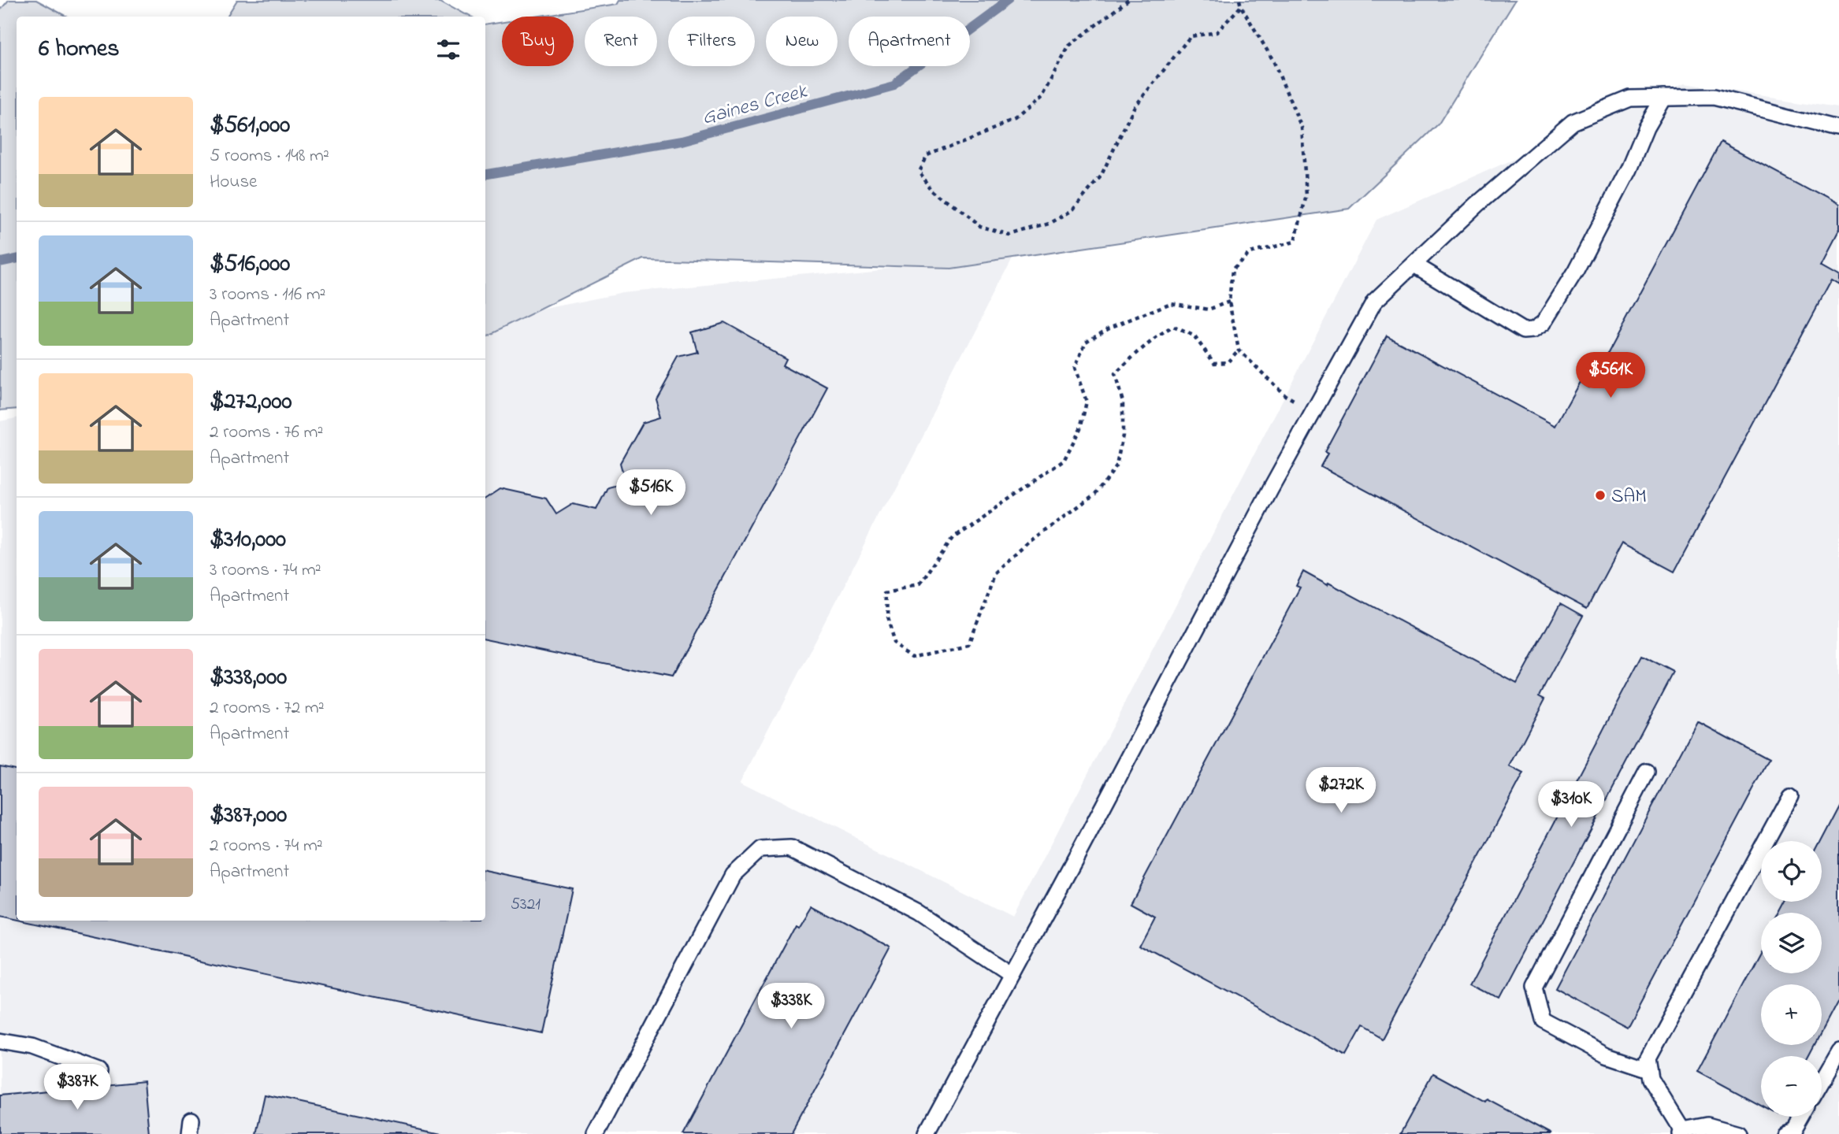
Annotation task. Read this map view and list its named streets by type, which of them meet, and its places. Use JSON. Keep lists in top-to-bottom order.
{
  "water": ["Gaines Creek"],
  "places": ["SAM"],
  "house_numbers": ["5321"],
  "page": {
    "chip": [
      "Buy",
      "Rent",
      "Filters",
      "New",
      "Apartment"
    ],
    "heading": "6 homes",
    "list": [
      {
        "name": "$561,000",
        "note": "5 rooms · 148 m² · House"
      },
      {
        "name": "$516,000",
        "note": "3 rooms · 116 m² · Apartment"
      },
      {
        "name": "$272,000",
        "note": "2 rooms · 76 m² · Apartment"
      },
      {
        "name": "$310,000",
        "note": "3 rooms · 74 m² · Apartment"
      },
      {
        "name": "$338,000",
        "note": "2 rooms · 72 m² · Apartment"
      },
      {
        "name": "$387,000",
        "note": "2 rooms · 74 m² · Apartment"
      }
    ],
    "price": [
      "$561K",
      "$516K",
      "$272K",
      "$310K",
      "$338K",
      "$387K"
    ],
    "map_buttons": ["+", "−"]
  }
}
